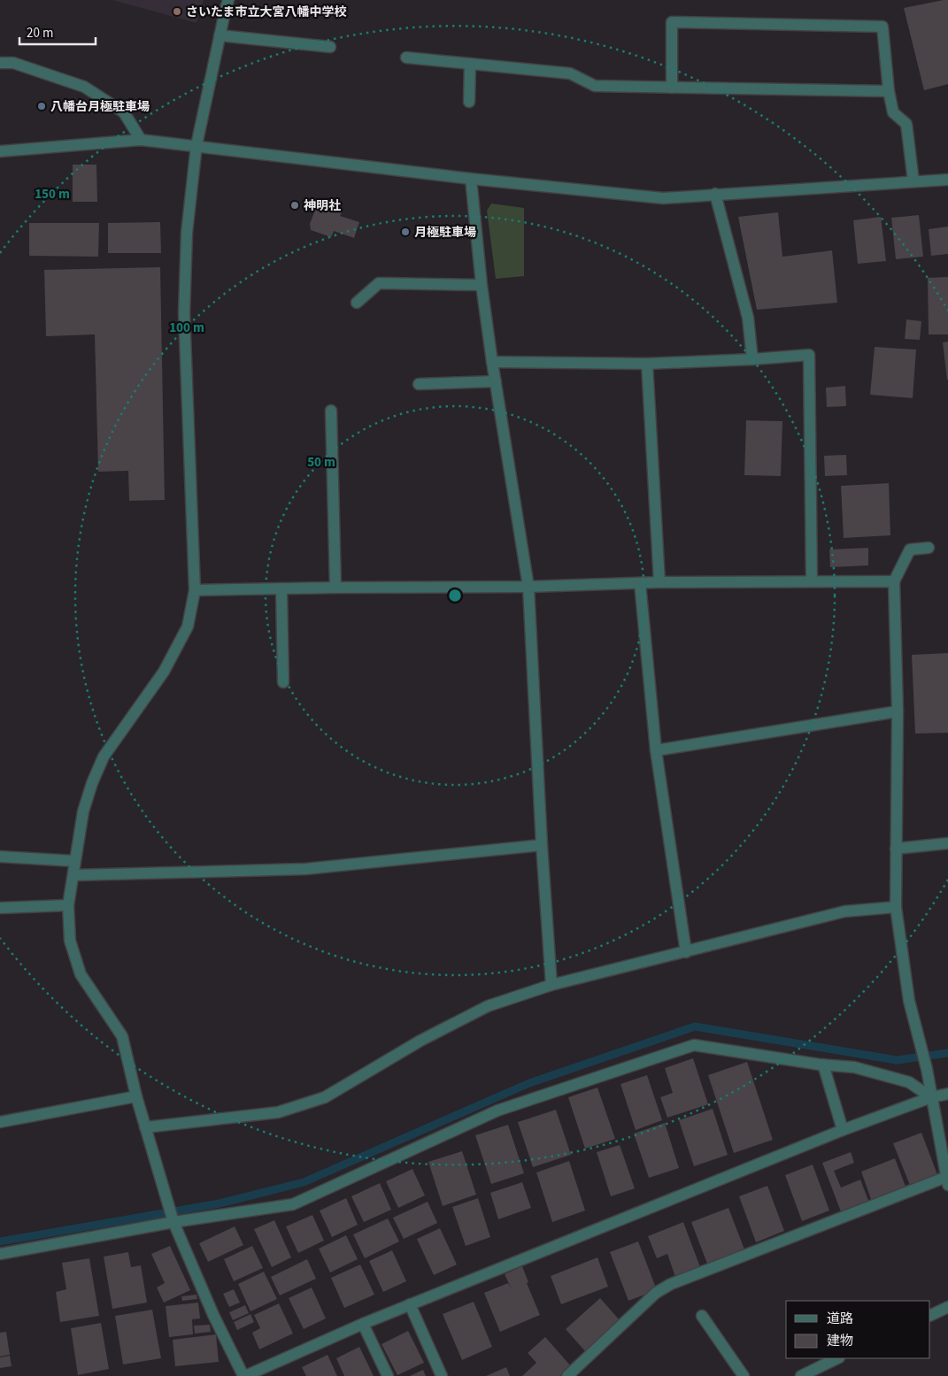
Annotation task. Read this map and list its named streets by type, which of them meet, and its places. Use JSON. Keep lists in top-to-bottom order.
{
  "places": [
    "さいたま市立大宮八幡中学校",
    "八幡台月極駐車場",
    "神明社",
    "月極駐車場"
  ],
  "legend": ["道路", "建物"],
  "scale_bar": "20 m",
  "rings": ["150 m", "100 m", "50 m"]
}
